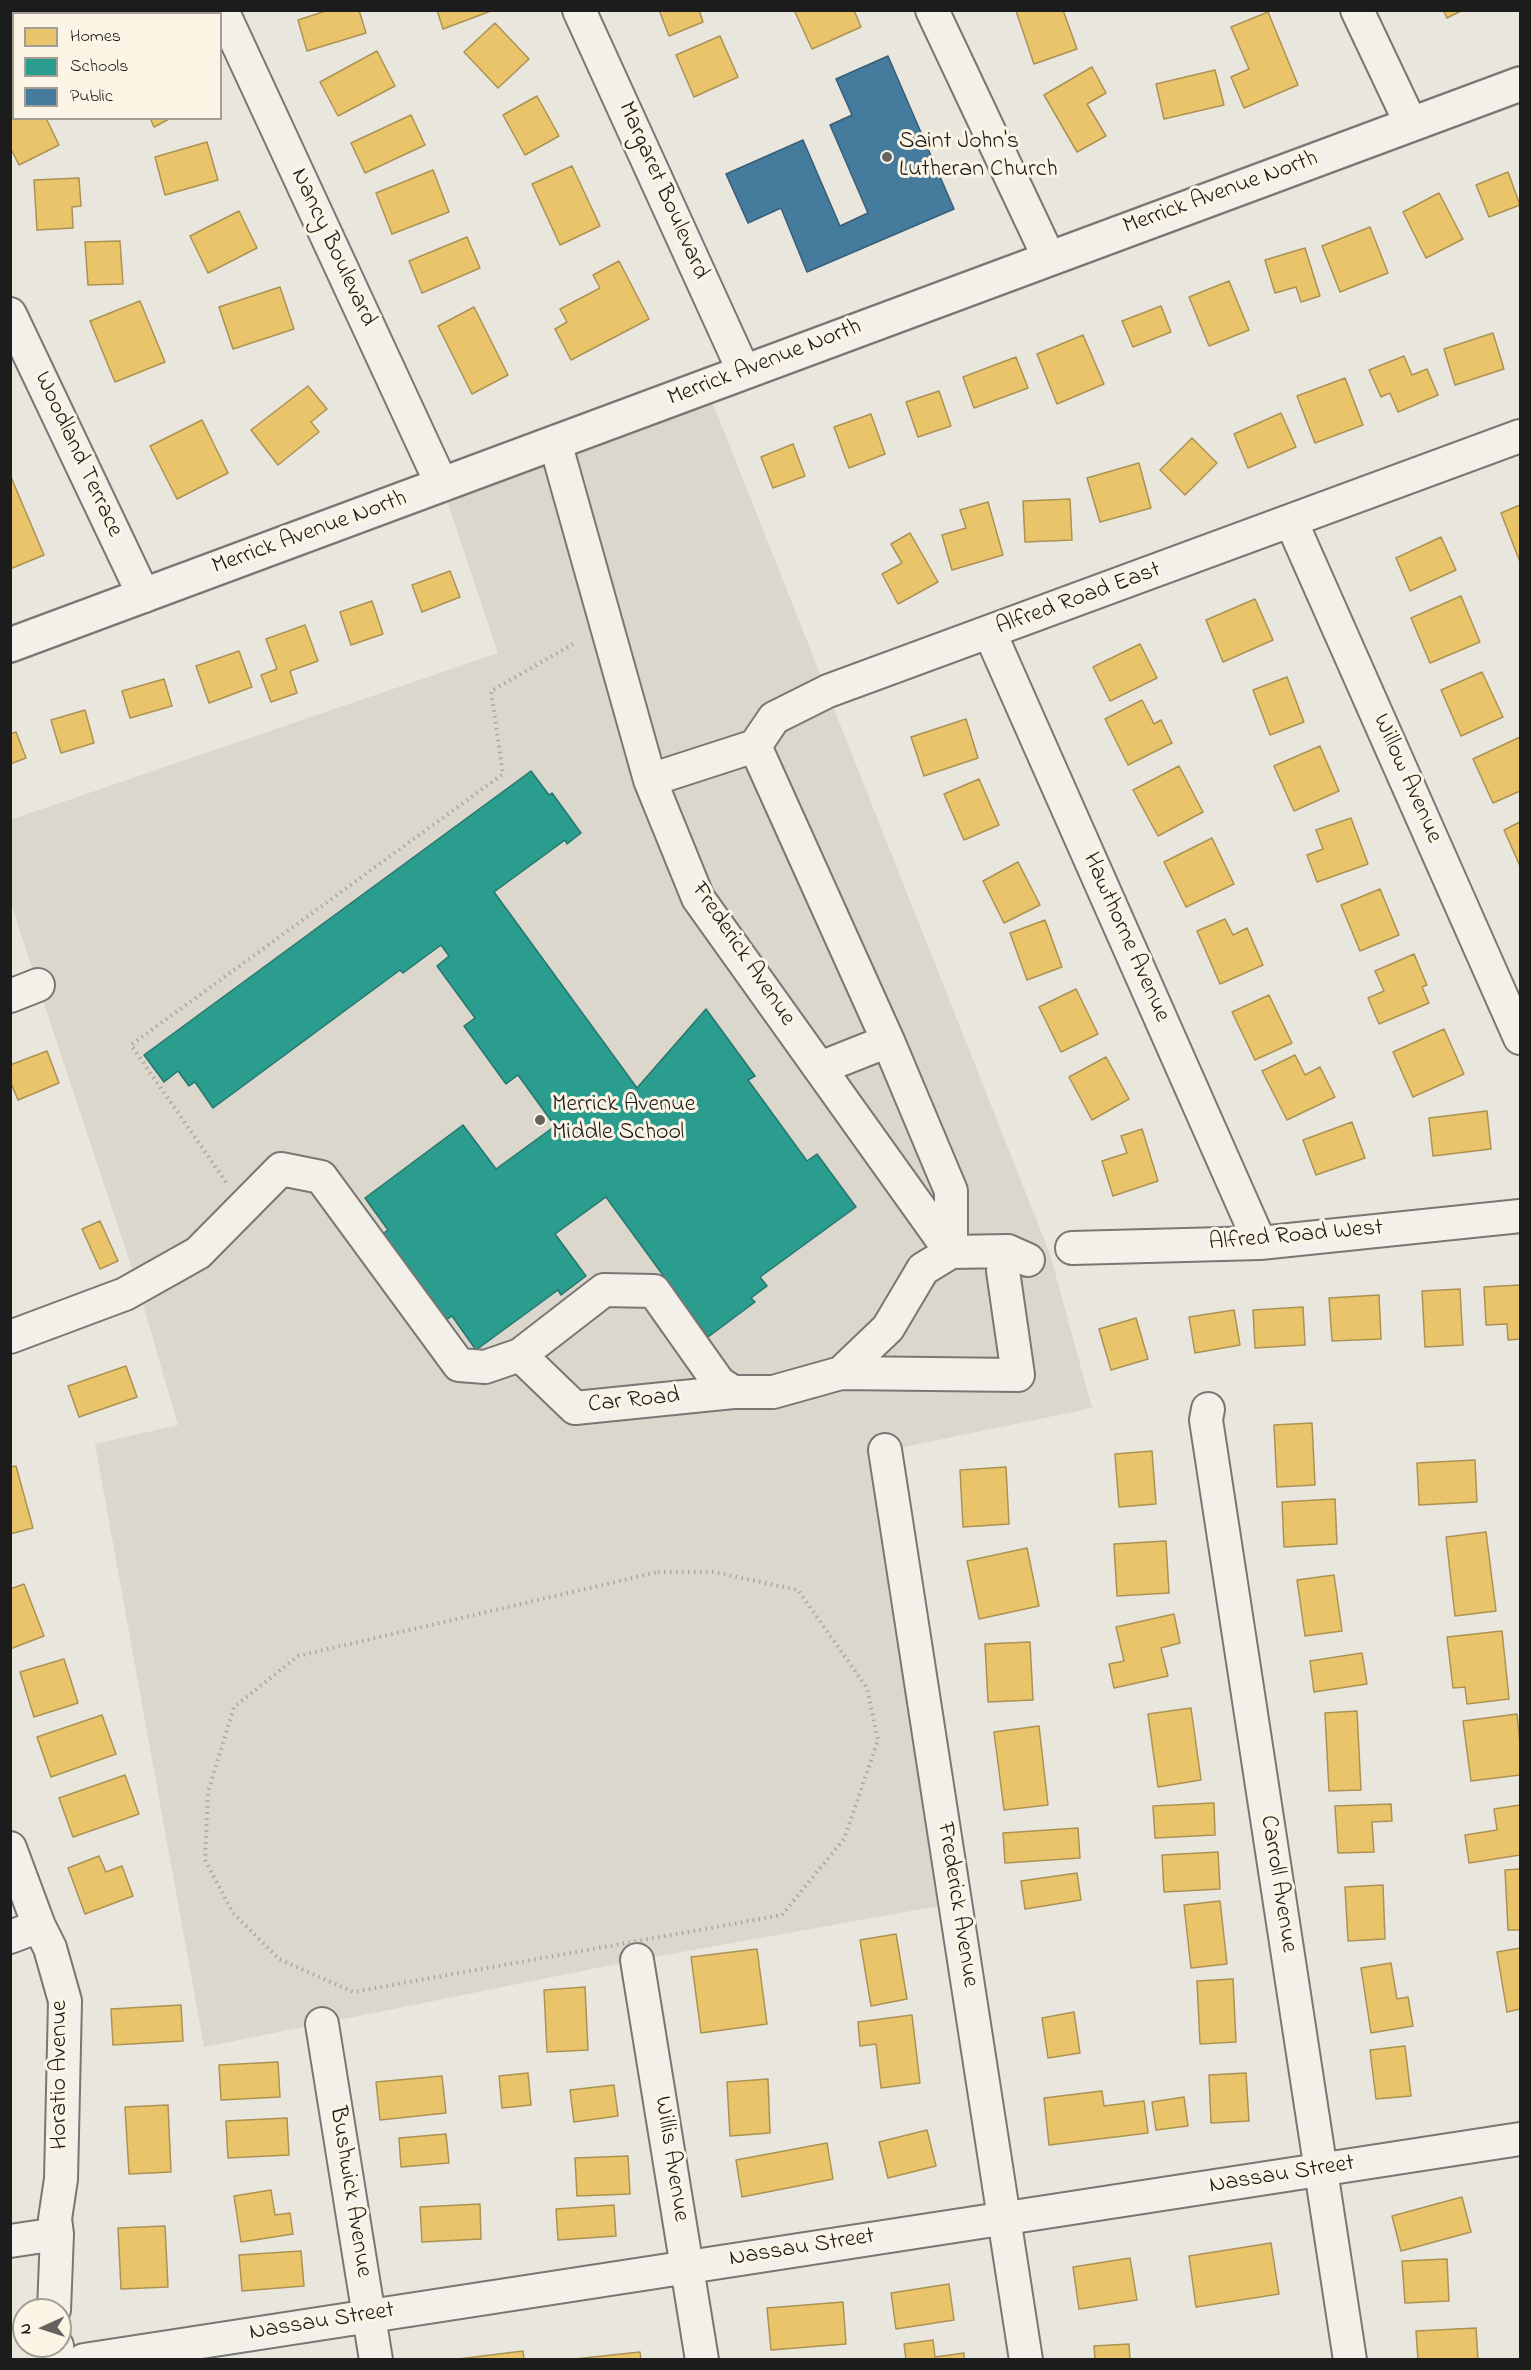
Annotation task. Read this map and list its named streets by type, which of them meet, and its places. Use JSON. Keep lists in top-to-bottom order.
{
  "streets": {
    "main road": ["Merrick Avenue North"],
    "street": [
      "Margaret Boulevard",
      "Nancy Boulevard",
      "Woodland Terrace",
      "Alfred Road East",
      "Willow Avenue",
      "Hawthorne Avenue",
      "Frederick Avenue",
      "Alfred Road West",
      "Car Road",
      "Carroll Avenue",
      "Horatio Avenue",
      "Willis Avenue",
      "Nassau Street",
      "Bushwick Avenue"
    ]
  },
  "crossings": [
    ["Margaret Boulevard", "Merrick Avenue North"],
    ["Merrick Avenue North", "Nancy Boulevard"],
    ["Merrick Avenue North", "Woodland Terrace"],
    ["Merrick Avenue North", "Frederick Avenue"],
    ["Alfred Road East", "Willow Avenue"],
    ["Alfred Road East", "Hawthorne Avenue"],
    ["Hawthorne Avenue", "Alfred Road West"],
    ["Frederick Avenue", "Nassau Street"],
    ["Carroll Avenue", "Nassau Street"],
    ["Willis Avenue", "Nassau Street"],
    ["Nassau Street", "Bushwick Avenue"]
  ],
  "places": ["Saint John's Lutheran Church", "Merrick Avenue Middle School"],
  "legend": ["Homes", "Schools", "Public"],
  "north": "left"
}
